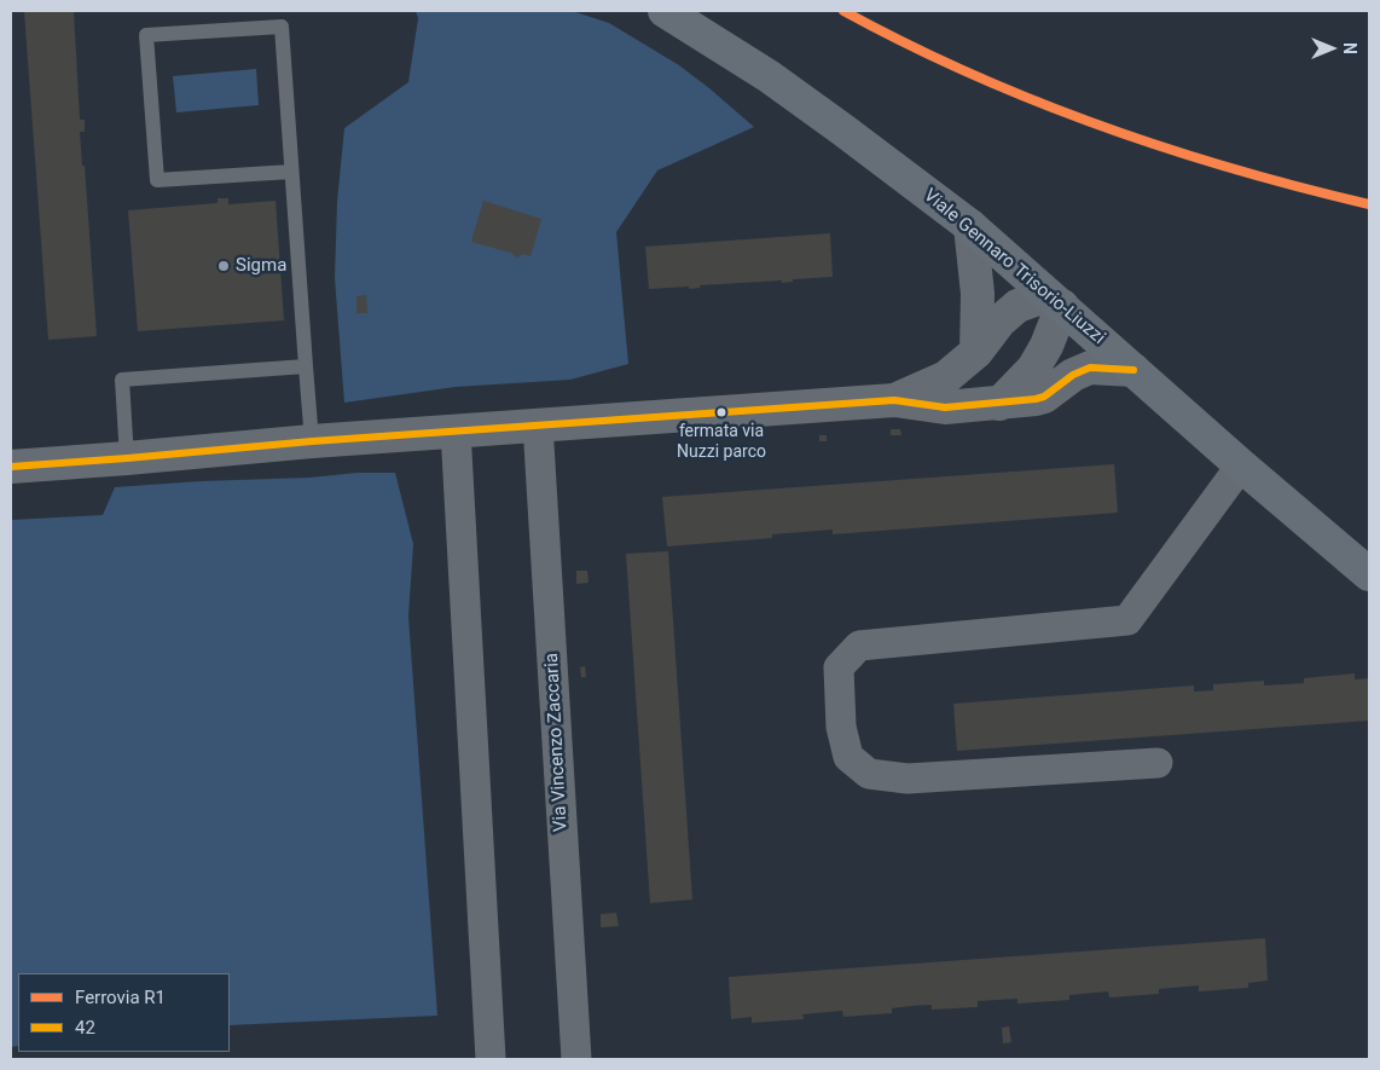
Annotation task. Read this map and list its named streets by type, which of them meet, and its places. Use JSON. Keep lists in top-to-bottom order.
{
  "streets": {
    "main road": ["Viale Gennaro Trisorio-Liuzzi"],
    "street": ["Via Vincenzo Zaccaria"]
  },
  "places": ["Sigma", "fermata via Nuzzi parco"],
  "lines": ["rail line R1", "transit line 42"],
  "legend": ["Ferrovia R1", "42"],
  "north": "right"
}
